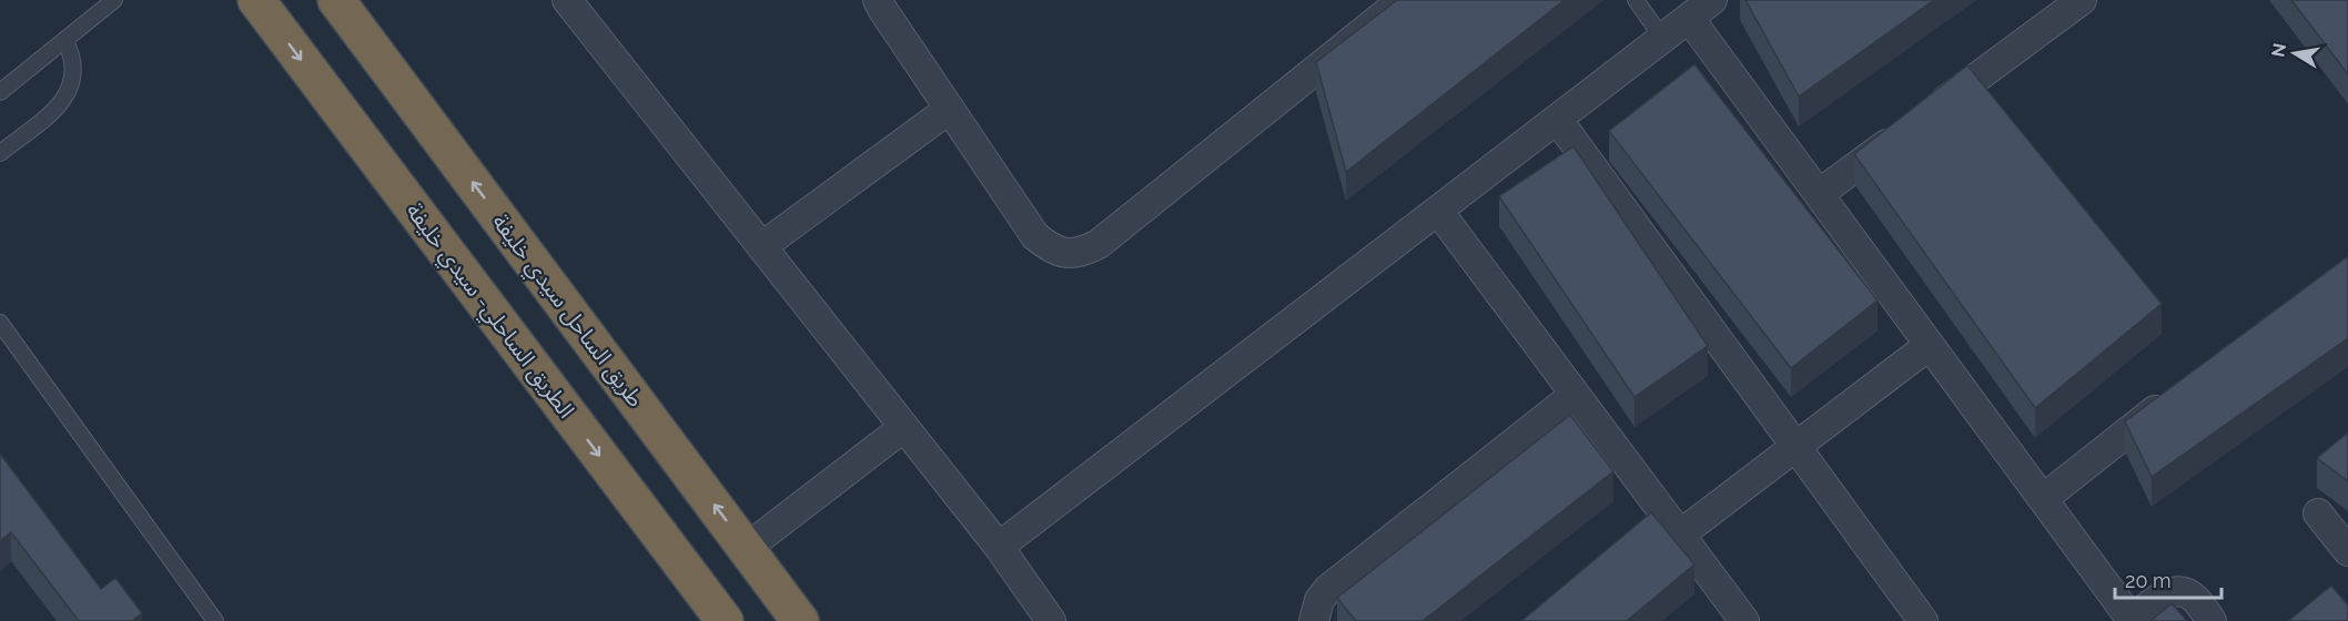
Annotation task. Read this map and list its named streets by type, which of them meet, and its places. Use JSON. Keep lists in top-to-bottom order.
{
  "streets": {
    "highway": ["الطريق الساحلي- سيدي خليفة", "طريق الساحل سيدي خليفة"]
  },
  "one_way": ["الطريق الساحلي- سيدي خليفة", "طريق الساحل سيدي خليفة"],
  "scale_bar": "20 m",
  "north": "left"
}
